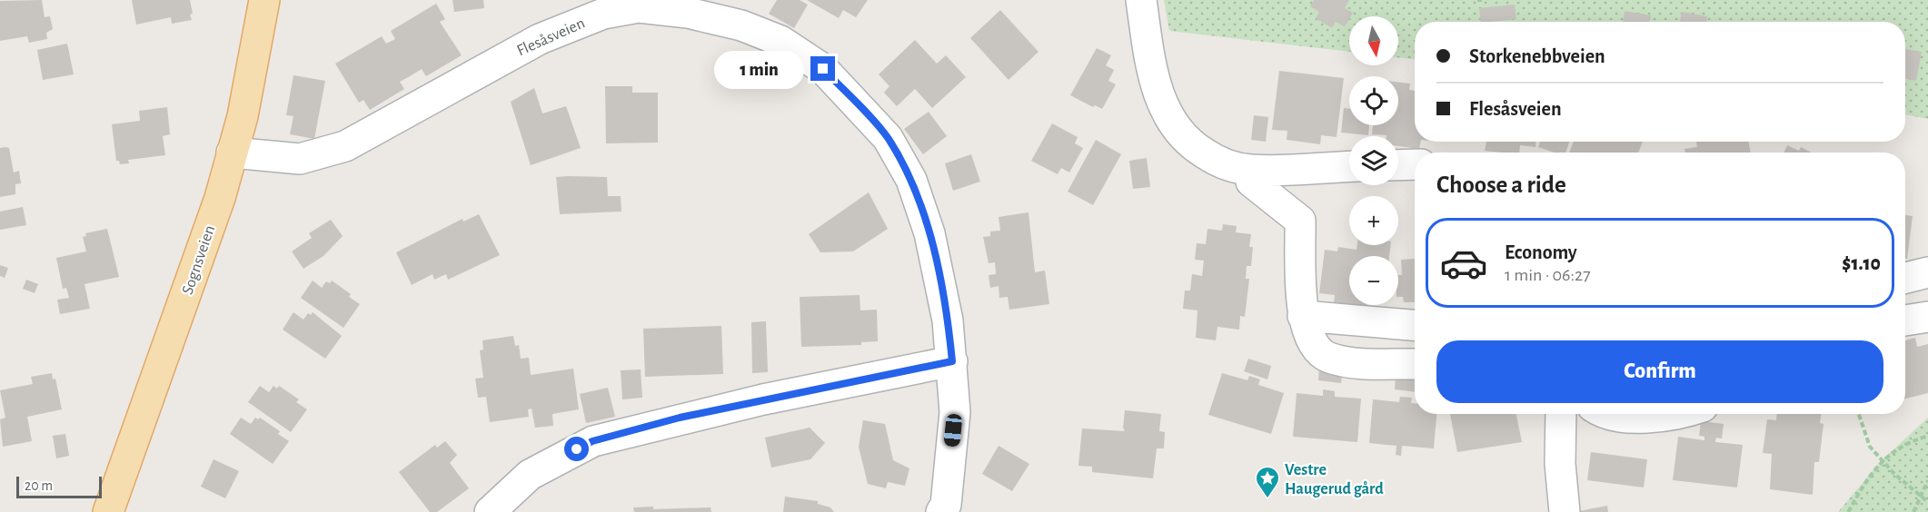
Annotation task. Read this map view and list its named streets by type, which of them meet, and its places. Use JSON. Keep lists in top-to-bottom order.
{
  "streets": {
    "main road": ["Sognsveien"],
    "street": ["Flesåsveien"]
  },
  "crossings": [
    ["Flesåsveien", "Sognsveien"]
  ],
  "places": {
    "place": ["Vestre Haugerud gård"]
  },
  "scale_bar": "20 m",
  "north": "bottom",
  "page": {
    "map_buttons": ["+", "−"],
    "banner": ["Storkenebbveien", "Flesåsveien"],
    "bubble": "1 min",
    "heading": "Choose a ride",
    "list": [
      {
        "name": "Economy",
        "note": "1 min · 06:27",
        "value": "$1.10"
      }
    ],
    "buttons": "Confirm",
    "scale": "20 m"
  }
}
